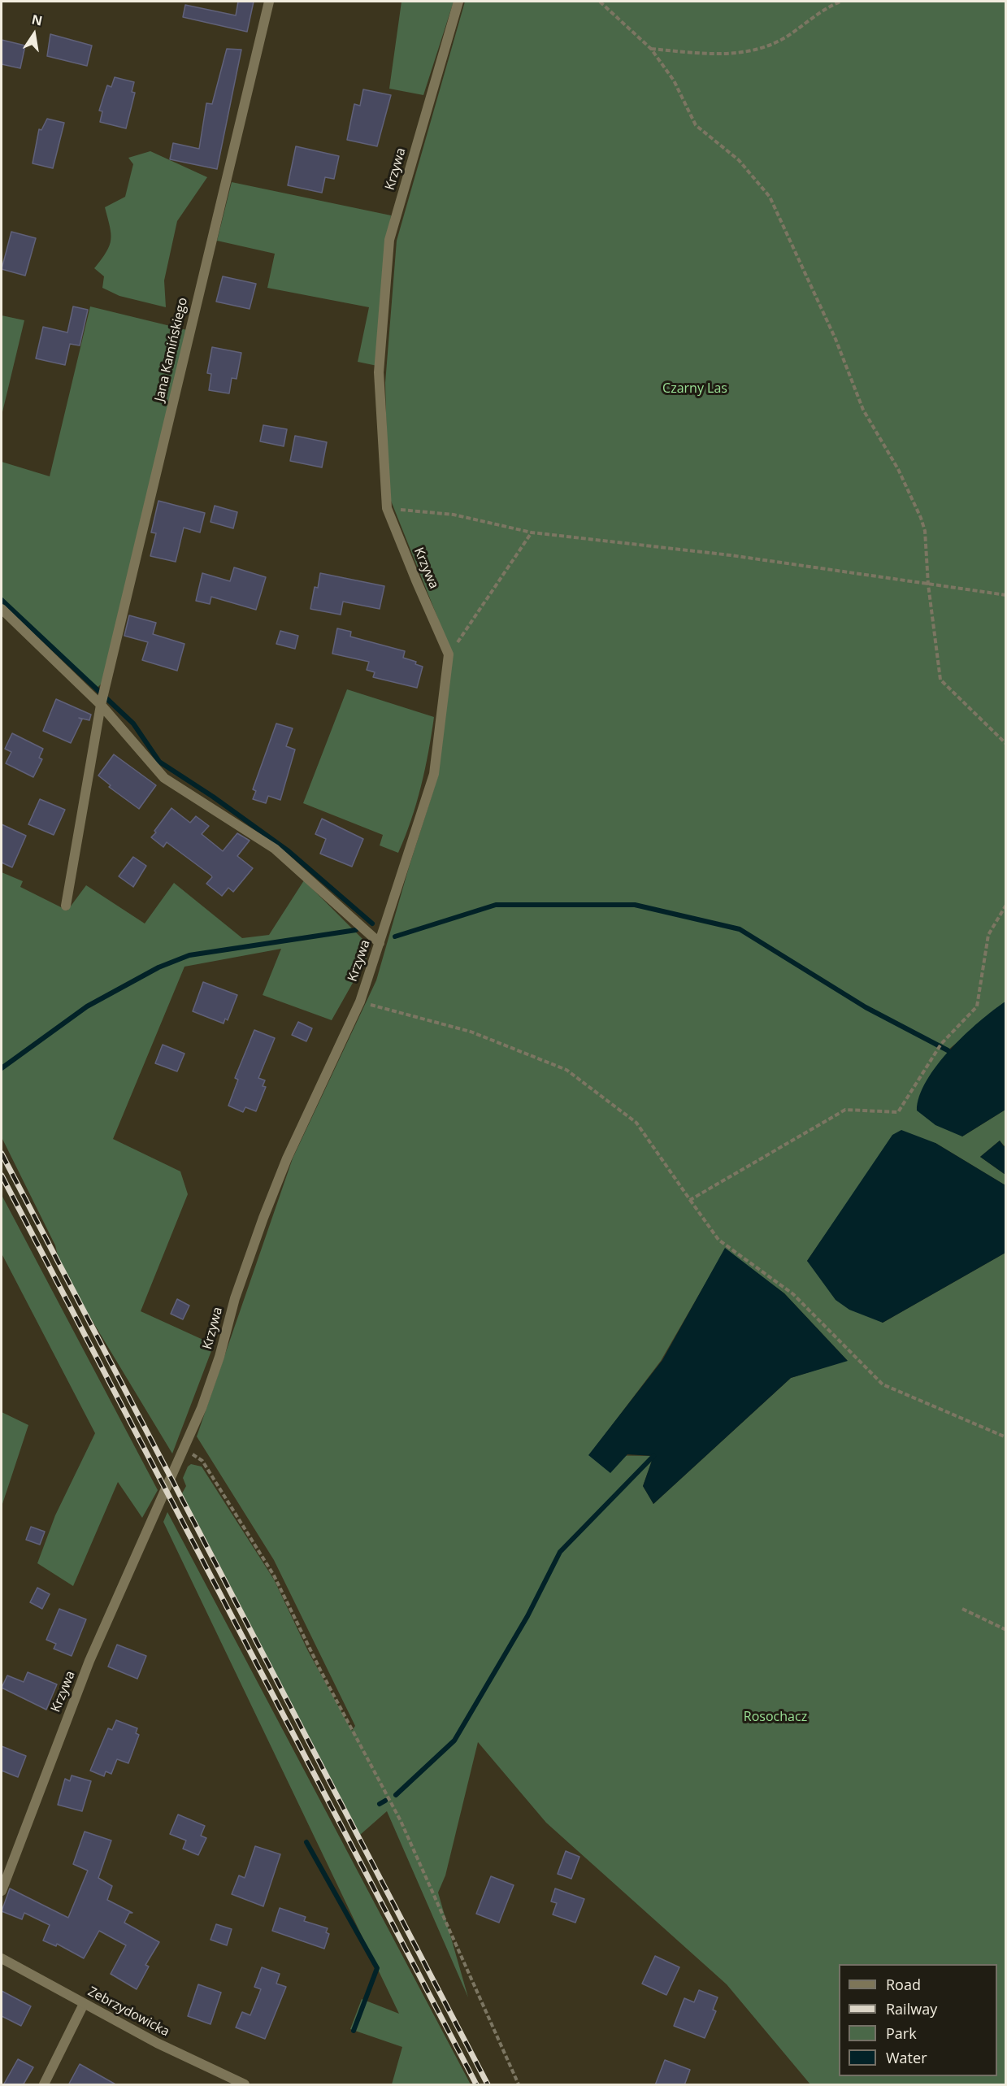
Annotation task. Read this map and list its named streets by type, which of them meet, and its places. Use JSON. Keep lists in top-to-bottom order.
{
  "streets": {
    "street": ["Krzywa", "Jana Kamińskiego", "Zebrzydowicka"]
  },
  "parks": ["Czarny Las", "Rosochacz"],
  "legend": [
    "Road",
    "Railway",
    "Park",
    "Water"
  ],
  "north": "top"
}
